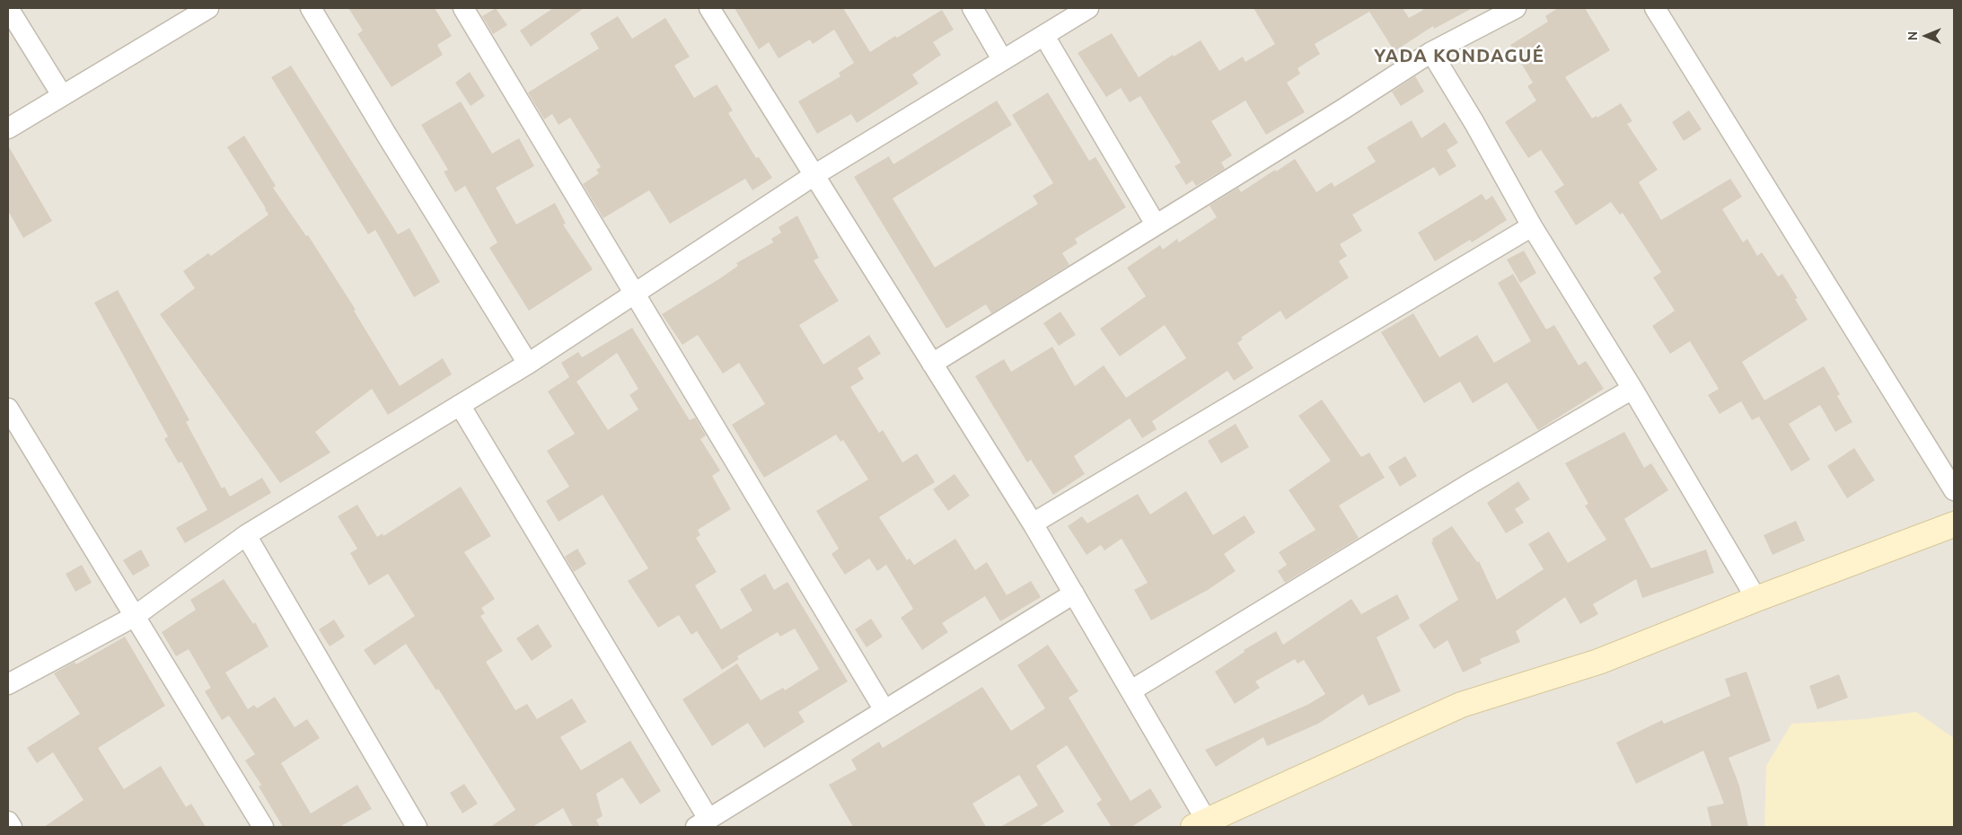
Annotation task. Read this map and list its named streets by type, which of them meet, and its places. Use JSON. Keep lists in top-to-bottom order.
{
  "districts": ["YADA KONDAGUÉ"],
  "north": "left"
}
